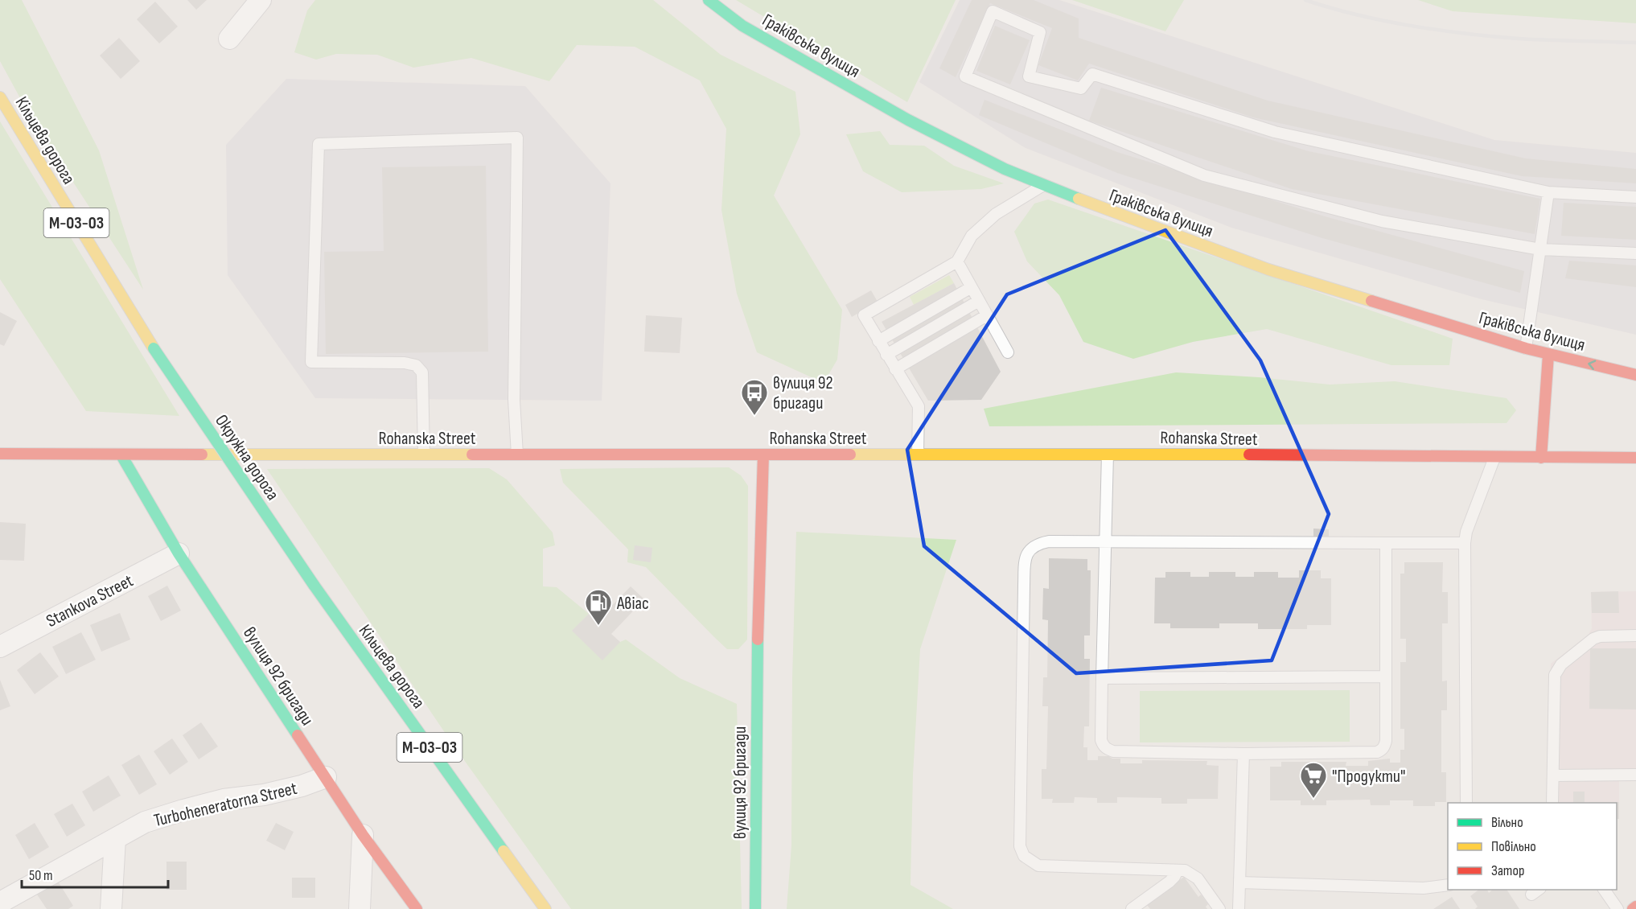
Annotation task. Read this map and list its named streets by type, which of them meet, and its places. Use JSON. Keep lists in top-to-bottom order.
{
  "streets": {
    "main road": [
      "Граківська вулиця",
      "Кільцева дорога",
      "М-03-03",
      "Rohanska Street",
      "Окружна дорога",
      "вулиця 92 бригади"
    ],
    "street": ["Stankova Street", "Turboheneratorna Street"]
  },
  "crossings": [
    ["Кільцева дорога", "Окружна дорога"],
    ["Rohanska Street", "вулиця 92 бригади"],
    ["Stankova Street", "вулиця 92 бригади"],
    ["вулиця 92 бригади", "Turboheneratorna Street"]
  ],
  "places": {
    "bus stop": ["вулиця 92 бригади"],
    "fuel station": ["Авіас"],
    "supermarket": ["\"Продукти\""]
  },
  "legend": ["Вільно", "Повільно", "Затор"],
  "scale_bar": "50 m"
}
